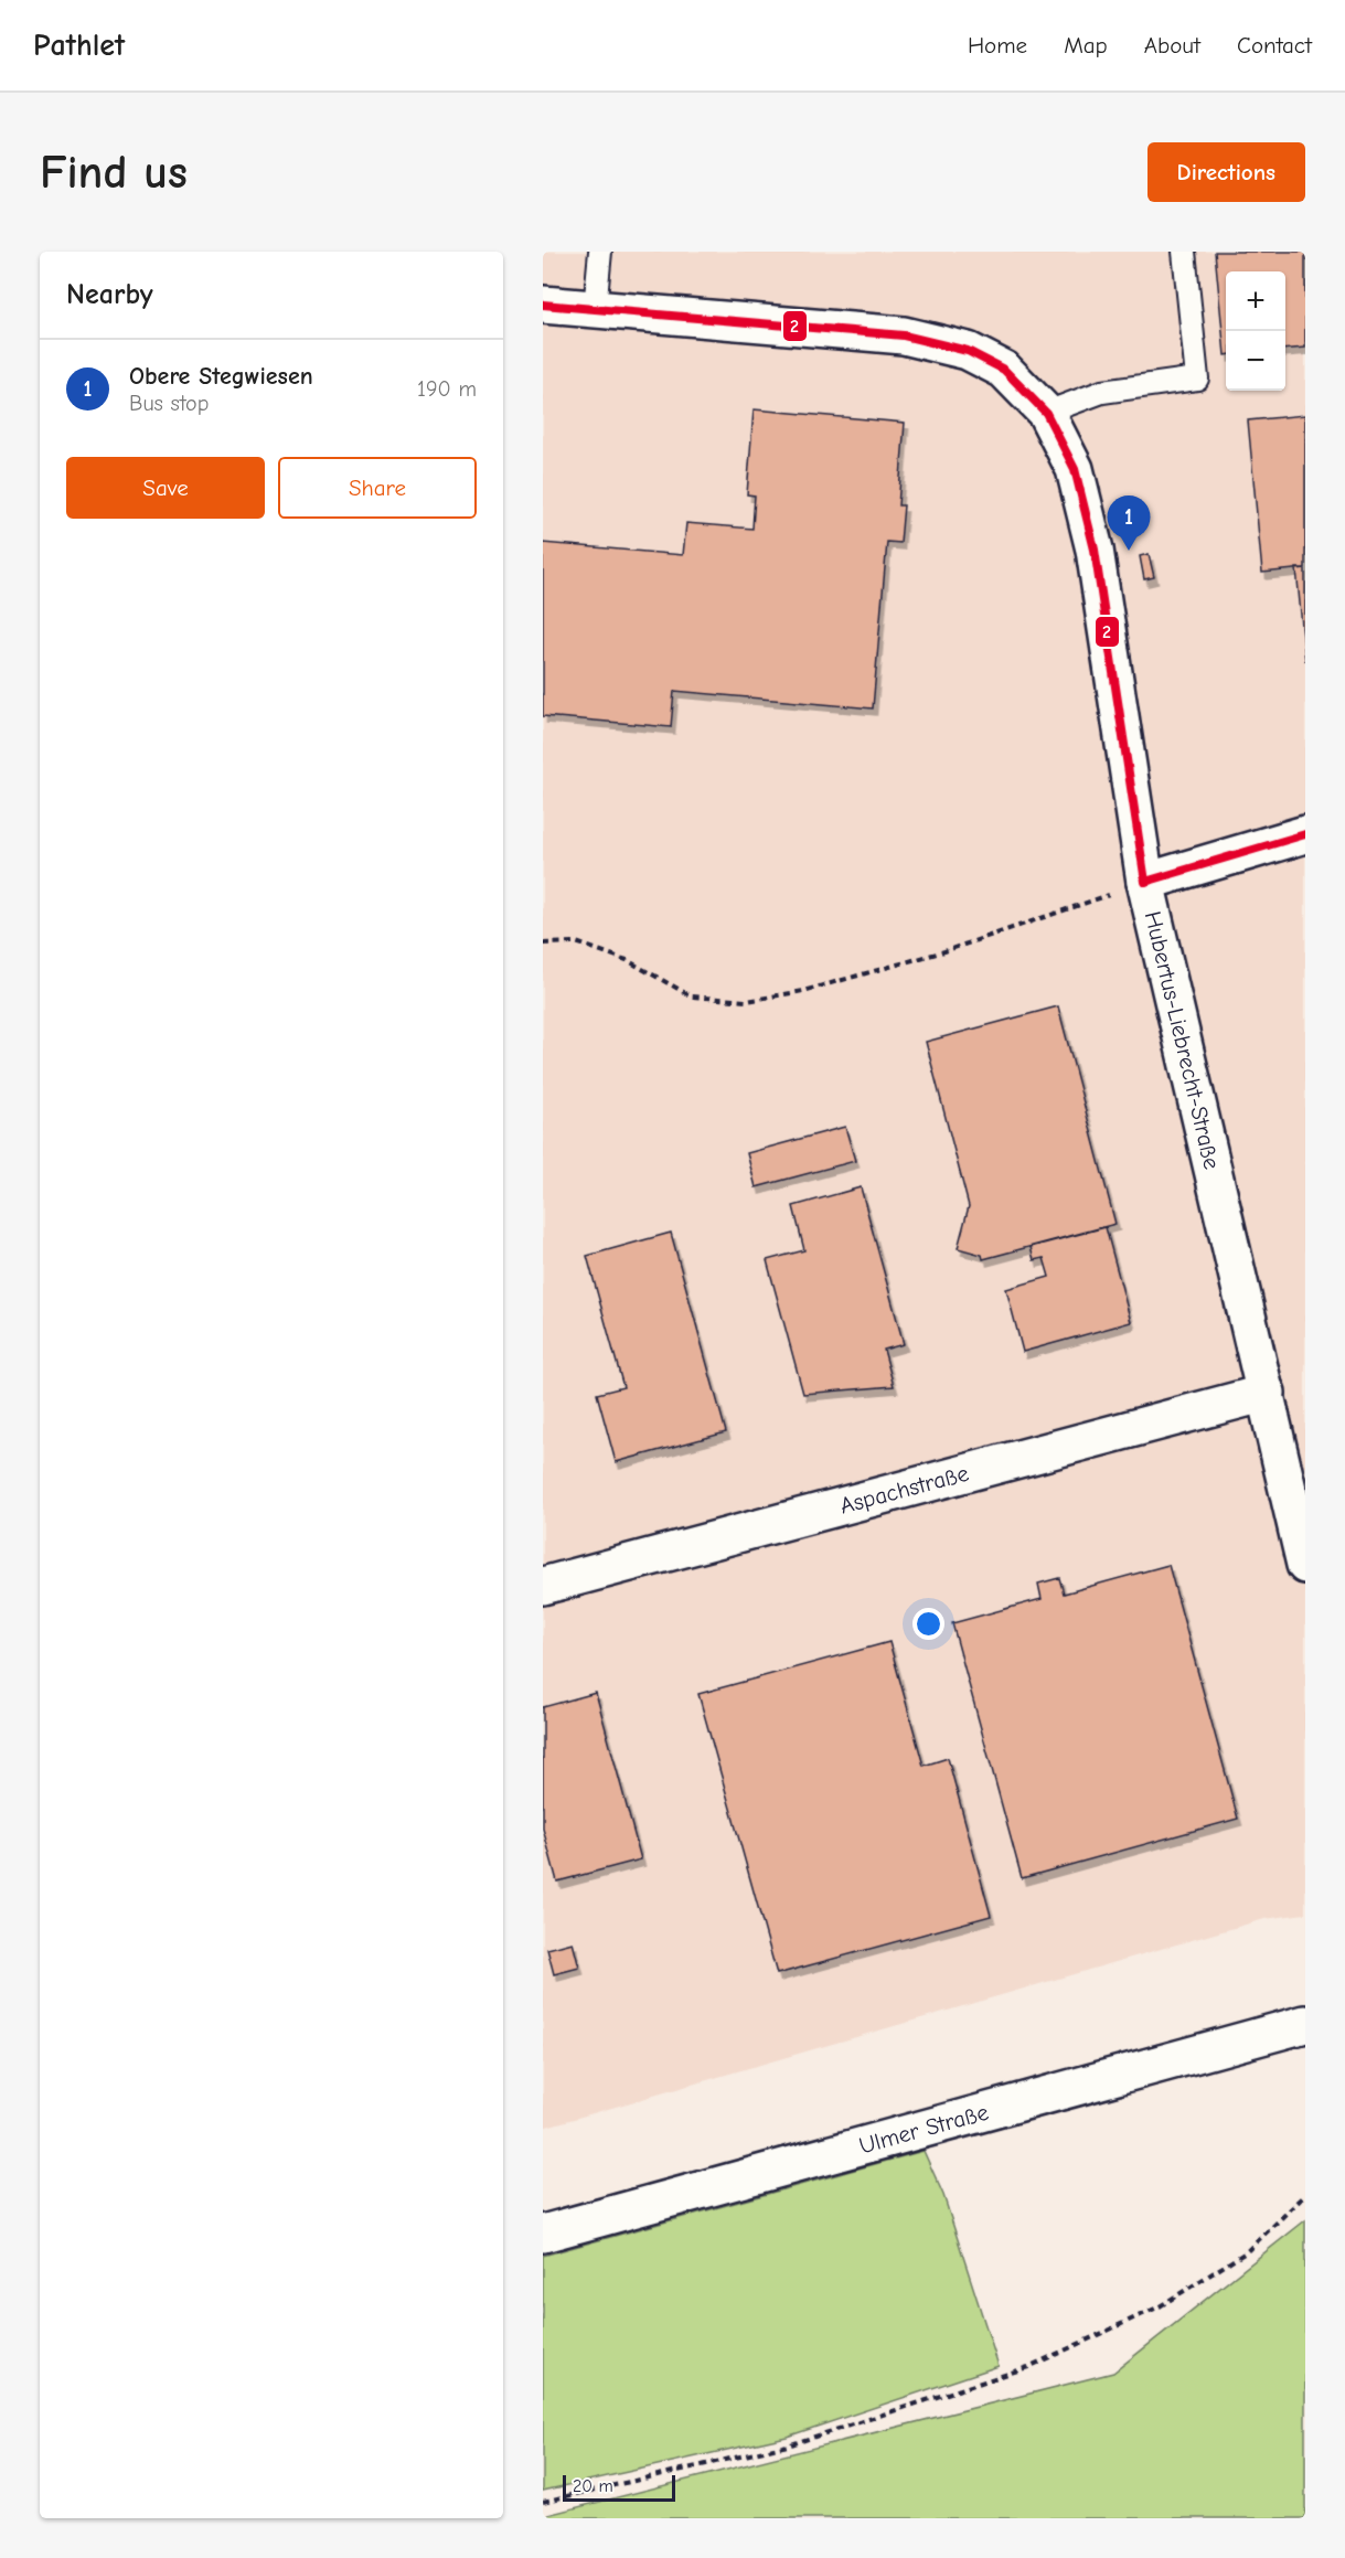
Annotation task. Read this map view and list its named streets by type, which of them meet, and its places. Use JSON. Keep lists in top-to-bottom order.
{
  "streets": {
    "street": ["Hubertus-Liebrecht-Straße", "Aspachstraße", "Ulmer Straße"]
  },
  "crossings": [
    ["Hubertus-Liebrecht-Straße", "Aspachstraße"]
  ],
  "lines": ["transit line 2"],
  "scale_bar": "20 m",
  "page": {
    "header": "Pathlet",
    "nav": [
      "Home",
      "Map",
      "About",
      "Contact"
    ],
    "buttons": [
      "Directions",
      ["Save", "Share"]
    ],
    "title": "Find us",
    "heading": "Nearby",
    "map_buttons": ["+", "−"],
    "list": [
      {
        "mark": "1",
        "name": "Obere Stegwiesen",
        "note": "Bus stop",
        "value": "190 m"
      }
    ],
    "pins": "1",
    "scale": "20 m"
  }
}
